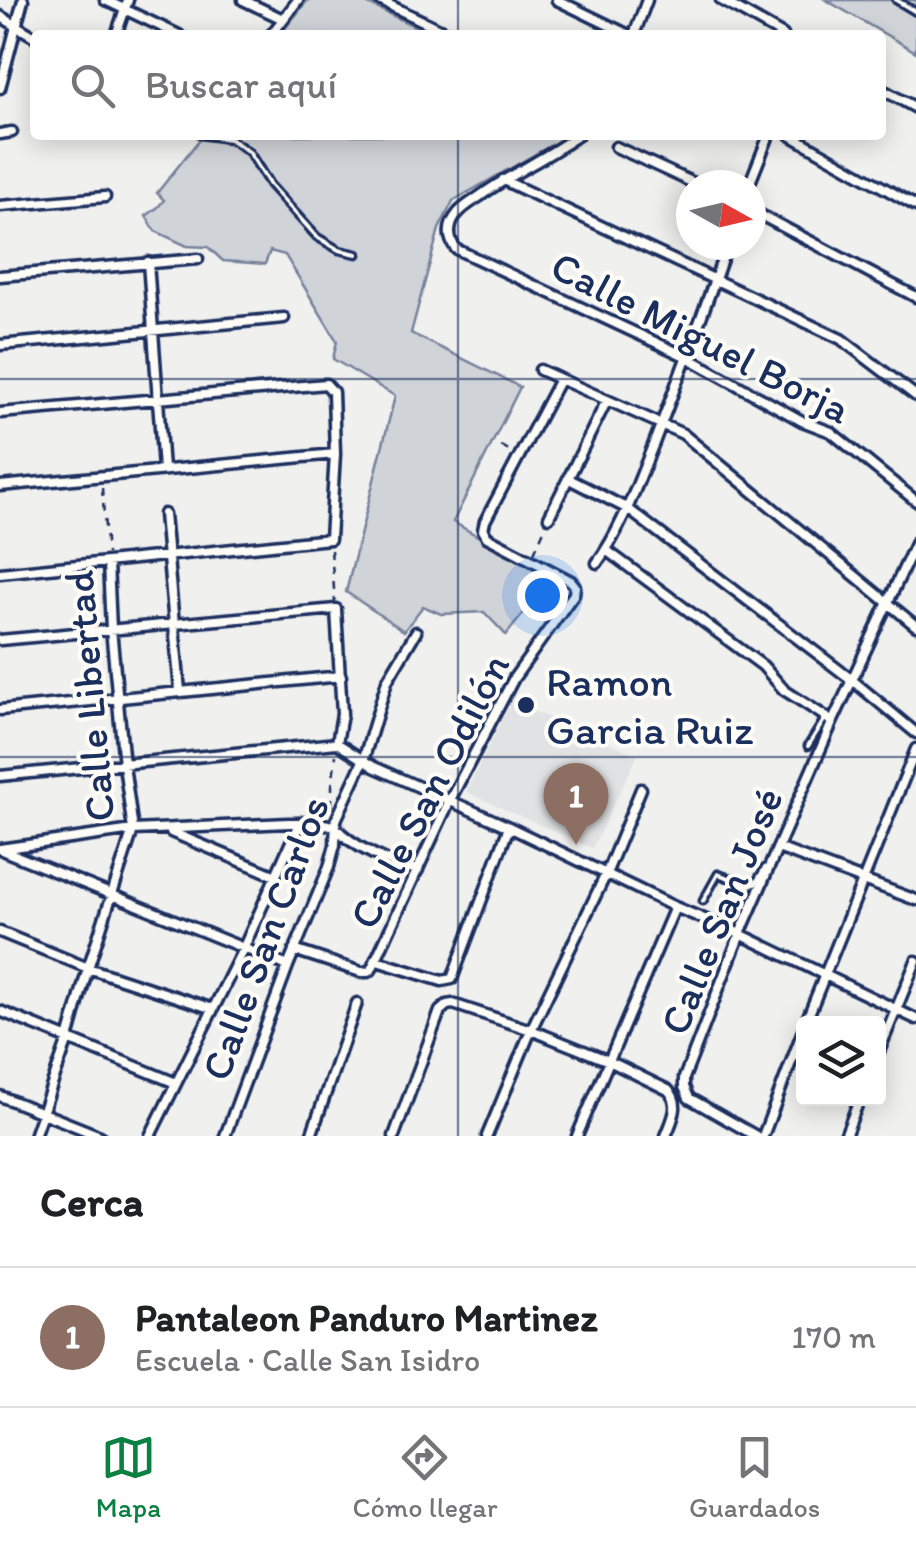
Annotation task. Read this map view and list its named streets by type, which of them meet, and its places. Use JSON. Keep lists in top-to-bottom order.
{
  "streets": {
    "street": [
      "Calle Miguel Borja",
      "Calle Libertad",
      "Calle San Odilón",
      "Calle San José",
      "Calle San Carlos"
    ]
  },
  "crossings": [
    ["Calle San Odilón", "Calle San Carlos"]
  ],
  "places": ["Ramon Garcia Ruiz"],
  "north": "right",
  "page": {
    "search": "Buscar aquí",
    "pins": "1",
    "heading": "Cerca",
    "list": [
      {
        "mark": "1",
        "name": "Pantaleon Panduro Martinez",
        "note": "Escuela · Calle San Isidro",
        "value": "170 m"
      }
    ],
    "nav": ["Mapa", "Cómo llegar", "Guardados"]
  }
}
